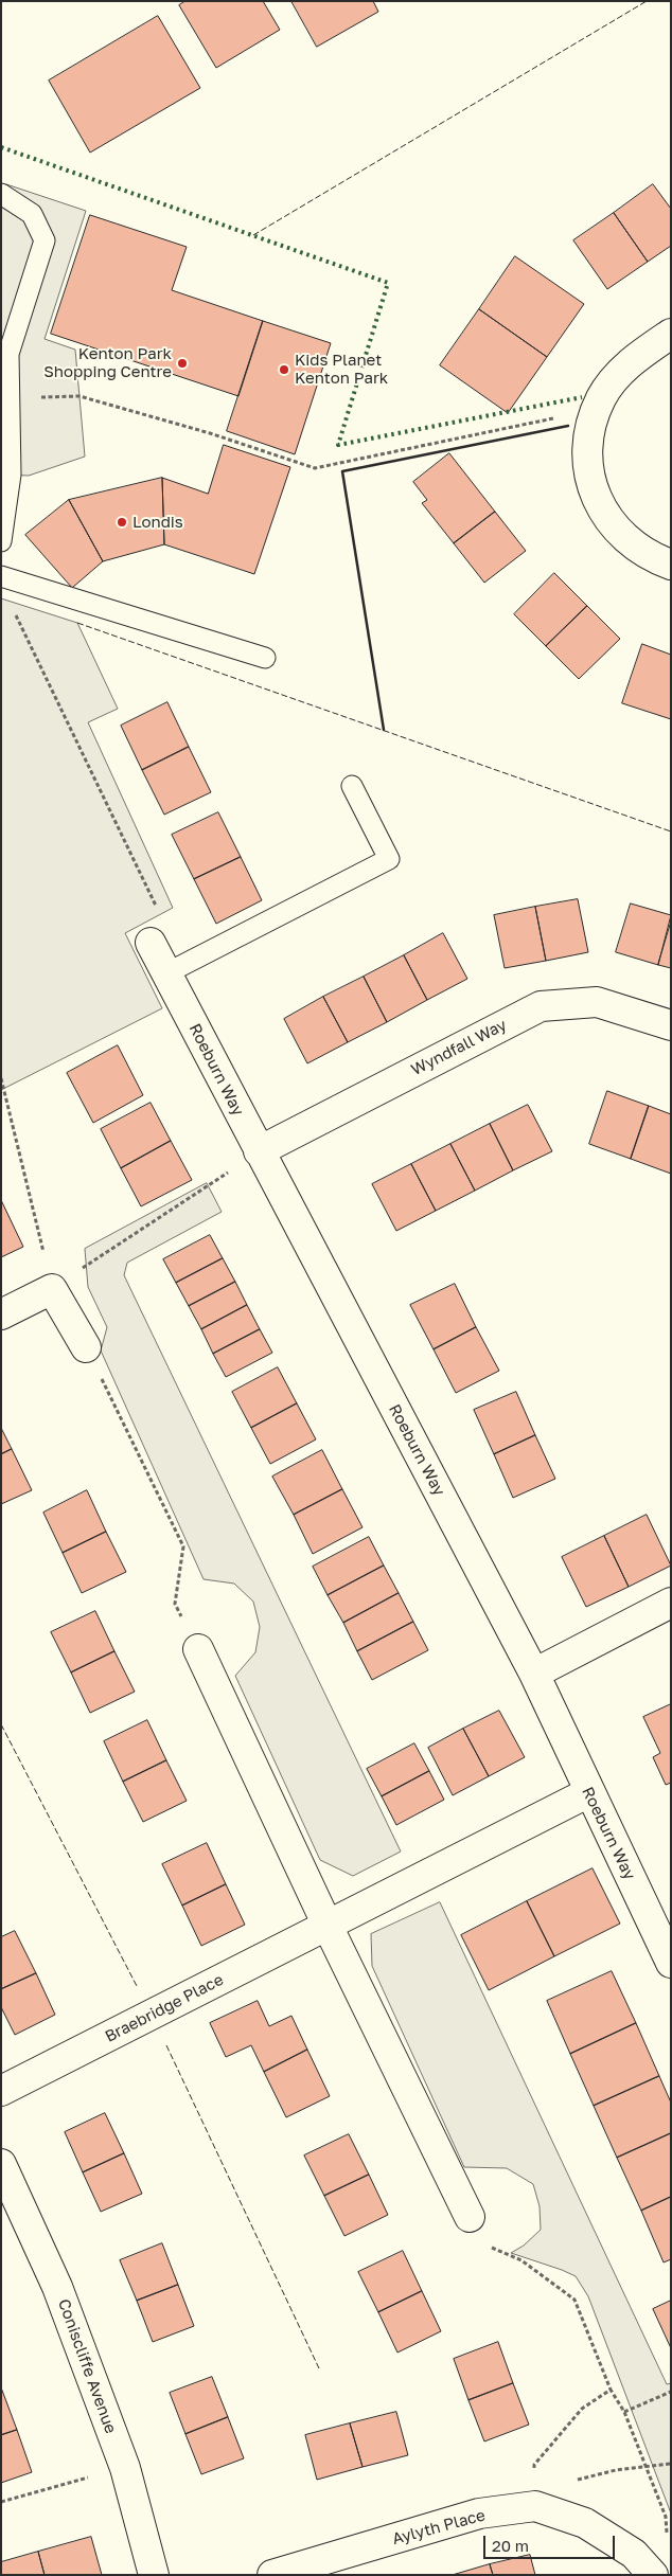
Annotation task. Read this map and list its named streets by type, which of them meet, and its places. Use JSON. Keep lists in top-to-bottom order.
{
  "streets": {
    "street": [
      "Wyndfall Way",
      "Roeburn Way",
      "Braebridge Place",
      "Coniscliffe Avenue",
      "Aylyth Place"
    ]
  },
  "crossings": [
    ["Wyndfall Way", "Roeburn Way"],
    ["Roeburn Way", "Braebridge Place"]
  ],
  "places": ["Kenton Park Shopping Centre", "Kids Planet Kenton Park", "Londis"],
  "scale_bar": "20 m"
}
